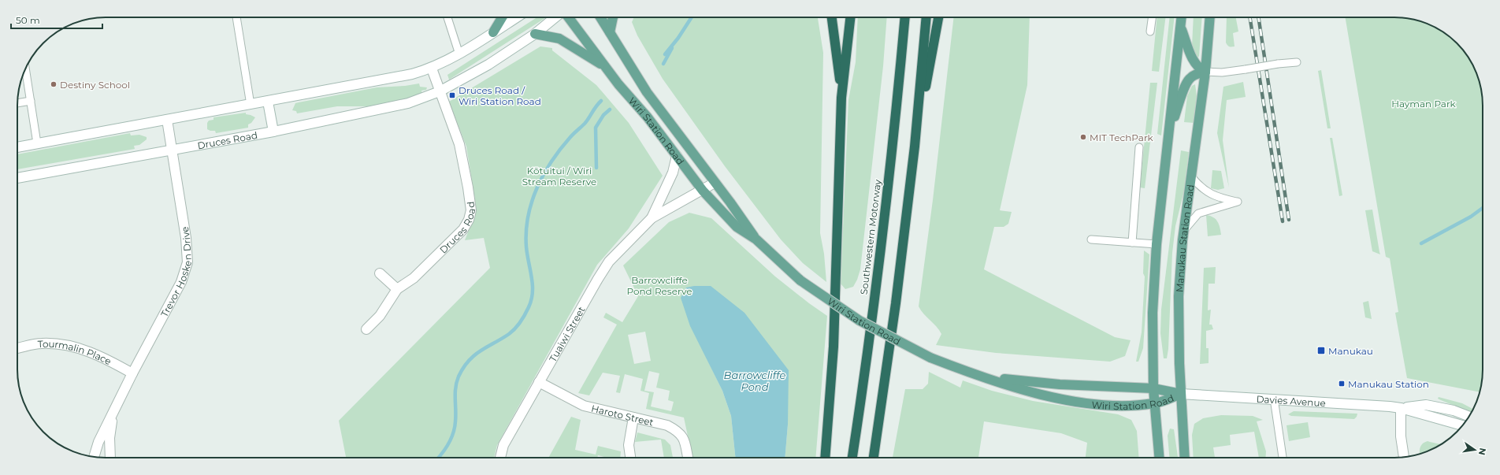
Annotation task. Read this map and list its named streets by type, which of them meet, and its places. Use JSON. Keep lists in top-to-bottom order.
{
  "streets": {
    "highway": ["Southwestern Motorway"],
    "main road": ["Wiri Station Road", "Manukau Station Road"],
    "street": [
      "Druces Road",
      "Trevor Hosken Drive",
      "Tuaiwi Street",
      "Tourmalin Place",
      "Davies Avenue",
      "Haroto Street"
    ]
  },
  "crossings": [
    ["Wiri Station Road", "Manukau Station Road"],
    ["Wiri Station Road", "Tuaiwi Street"],
    ["Wiri Station Road", "Davies Avenue"],
    ["Druces Road", "Trevor Hosken Drive"],
    ["Manukau Station Road", "Davies Avenue"],
    ["Trevor Hosken Drive", "Tourmalin Place"],
    ["Tuaiwi Street", "Haroto Street"]
  ],
  "water": ["Barrowcliffe Pond"],
  "parks": ["Hayman Park", "Kōtuitui / Wiri Stream Reserve", "Barrowcliffe Pond Reserve"],
  "places": {
    "other": ["Destiny School", "MIT TechPark"],
    "transit": ["Druces Road / Wiri Station Road", "Manukau", "Manukau Station"]
  },
  "scale_bar": "50 m",
  "north": "right"
}
